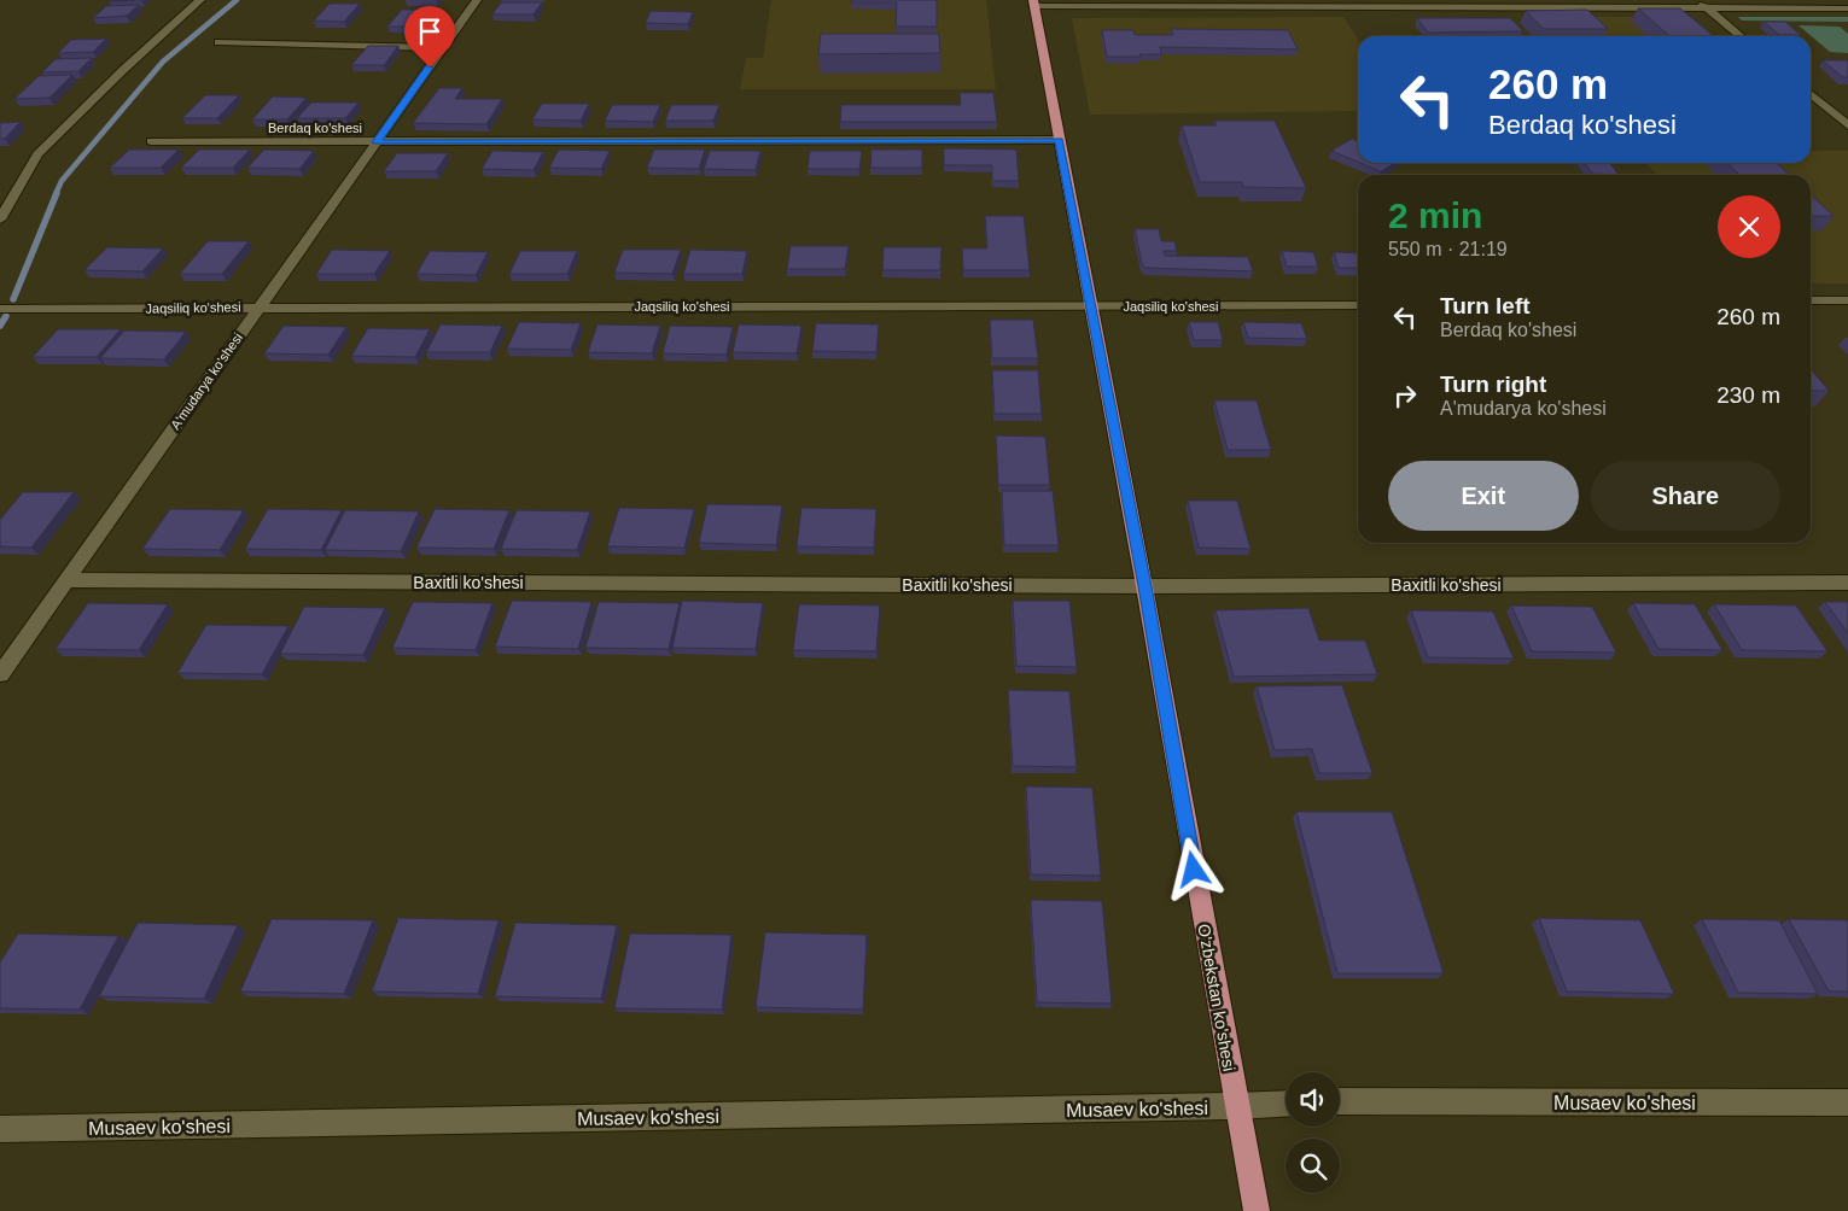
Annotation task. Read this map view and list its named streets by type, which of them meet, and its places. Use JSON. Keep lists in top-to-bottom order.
{
  "streets": {
    "main road": ["O'zbekstan ko'shesi"],
    "street": [
      "Berdaq ko'shesi",
      "Jaqsiliq ko'shesi",
      "A'mudarya ko'shesi",
      "Baxitli ko'shesi",
      "Musaev ko'shesi"
    ]
  },
  "crossings": [
    ["Berdaq ko'shesi", "A'mudarya ko'shesi"],
    ["Berdaq ko'shesi", "O'zbekstan ko'shesi"],
    ["Jaqsiliq ko'shesi", "A'mudarya ko'shesi"],
    ["Jaqsiliq ko'shesi", "O'zbekstan ko'shesi"],
    ["A'mudarya ko'shesi", "Baxitli ko'shesi"],
    ["Baxitli ko'shesi", "O'zbekstan ko'shesi"],
    ["O'zbekstan ko'shesi", "Musaev ko'shesi"]
  ],
  "page": {
    "turn": ["260 m", "Berdaq ko'shesi"],
    "heading": ["2 min", "550 m · 21:19"],
    "list": [
      {
        "name": "Turn left",
        "note": "Berdaq ko'shesi",
        "value": "260 m"
      },
      {
        "name": "Turn right",
        "note": "A'mudarya ko'shesi",
        "value": "230 m"
      }
    ],
    "buttons": ["Exit", "Share"]
  }
}
